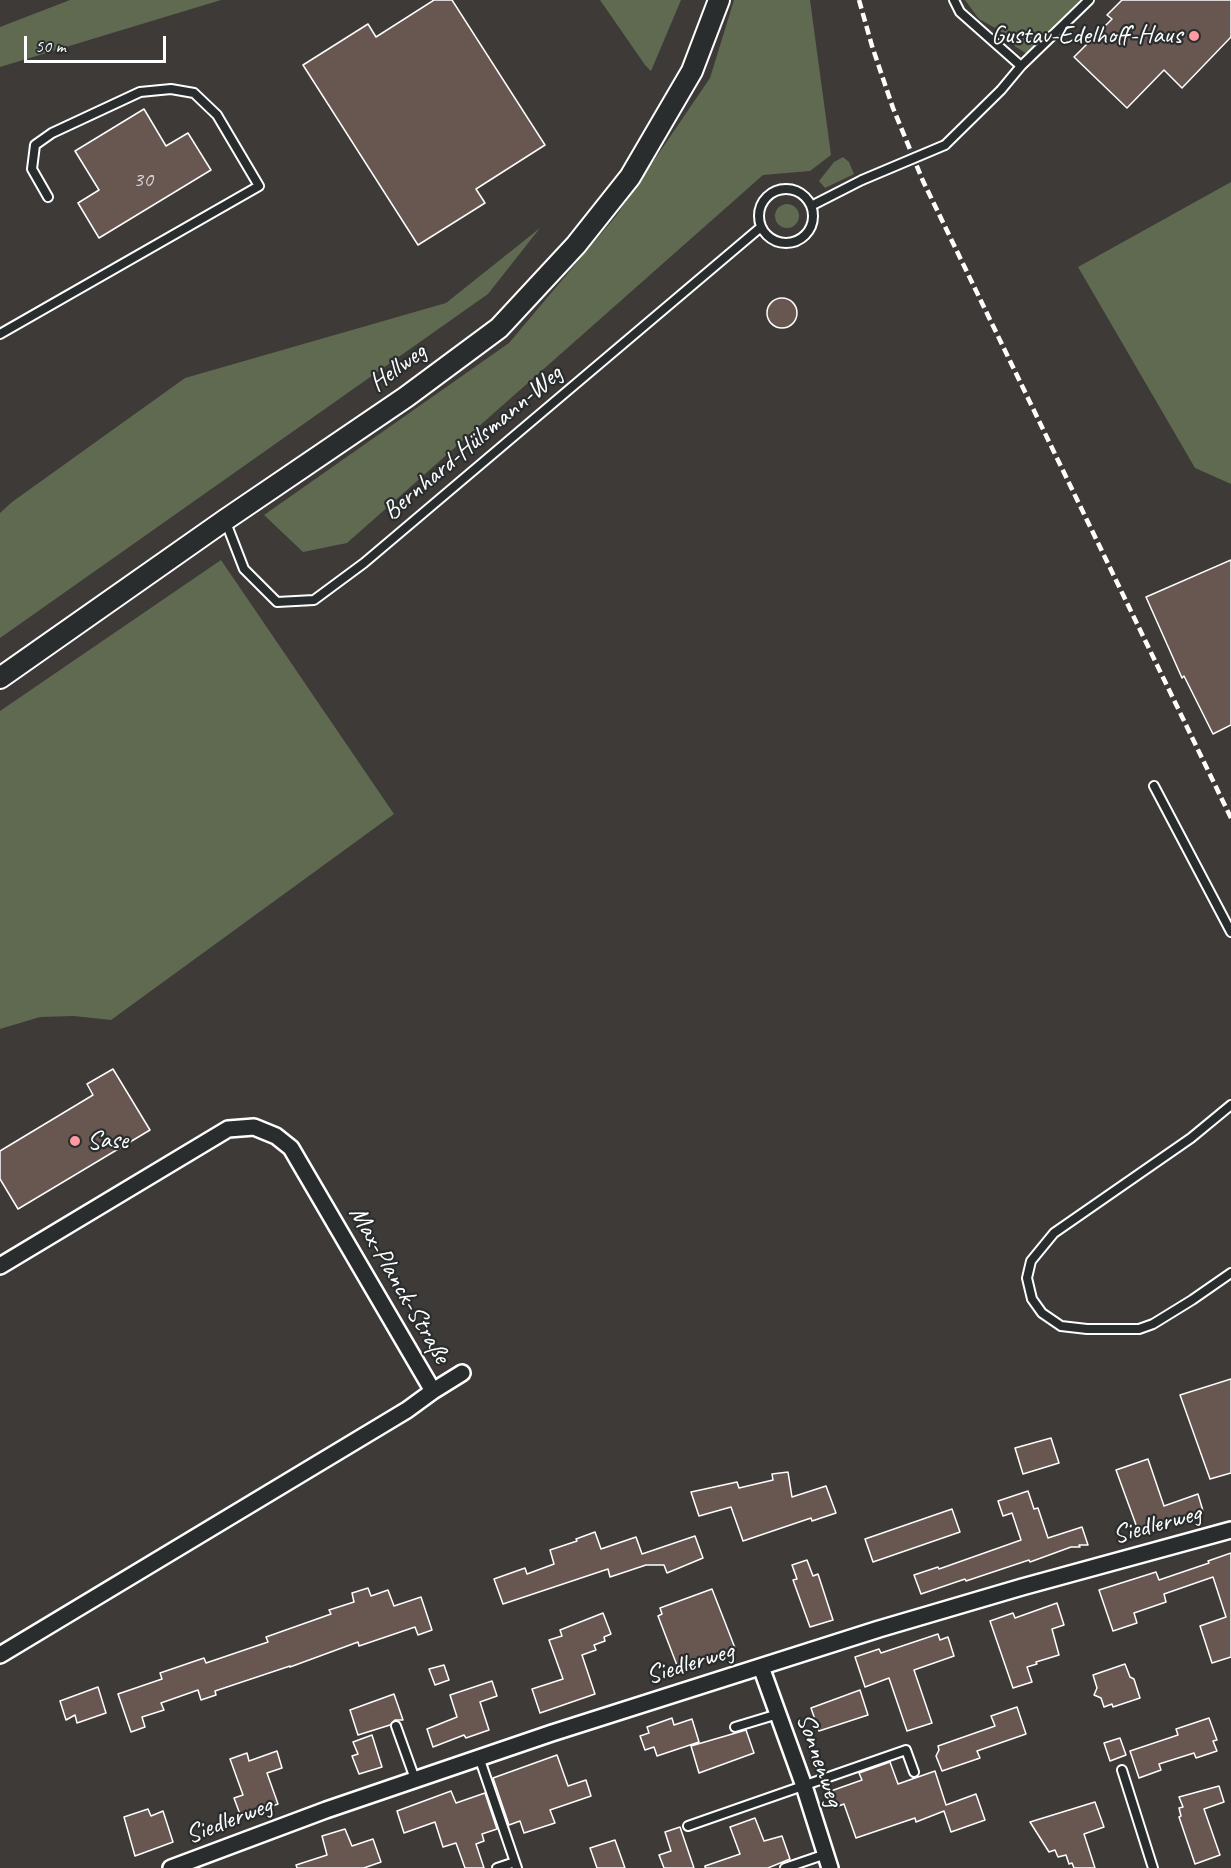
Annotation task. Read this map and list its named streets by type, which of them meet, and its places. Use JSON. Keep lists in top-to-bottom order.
{
  "streets": {
    "street": [
      "Hellweg",
      "Max-Planck-Straße",
      "Siedlerweg",
      "Sonnenweg"
    ],
    "lane": ["Bernhard-Hülsmann-Weg"]
  },
  "crossings": [
    ["Hellweg", "Bernhard-Hülsmann-Weg"],
    ["Siedlerweg", "Sonnenweg"]
  ],
  "places": ["Gustav-Edelhoff-Haus", "Sase"],
  "house_numbers": ["30"],
  "scale_bar": "50 m"
}
